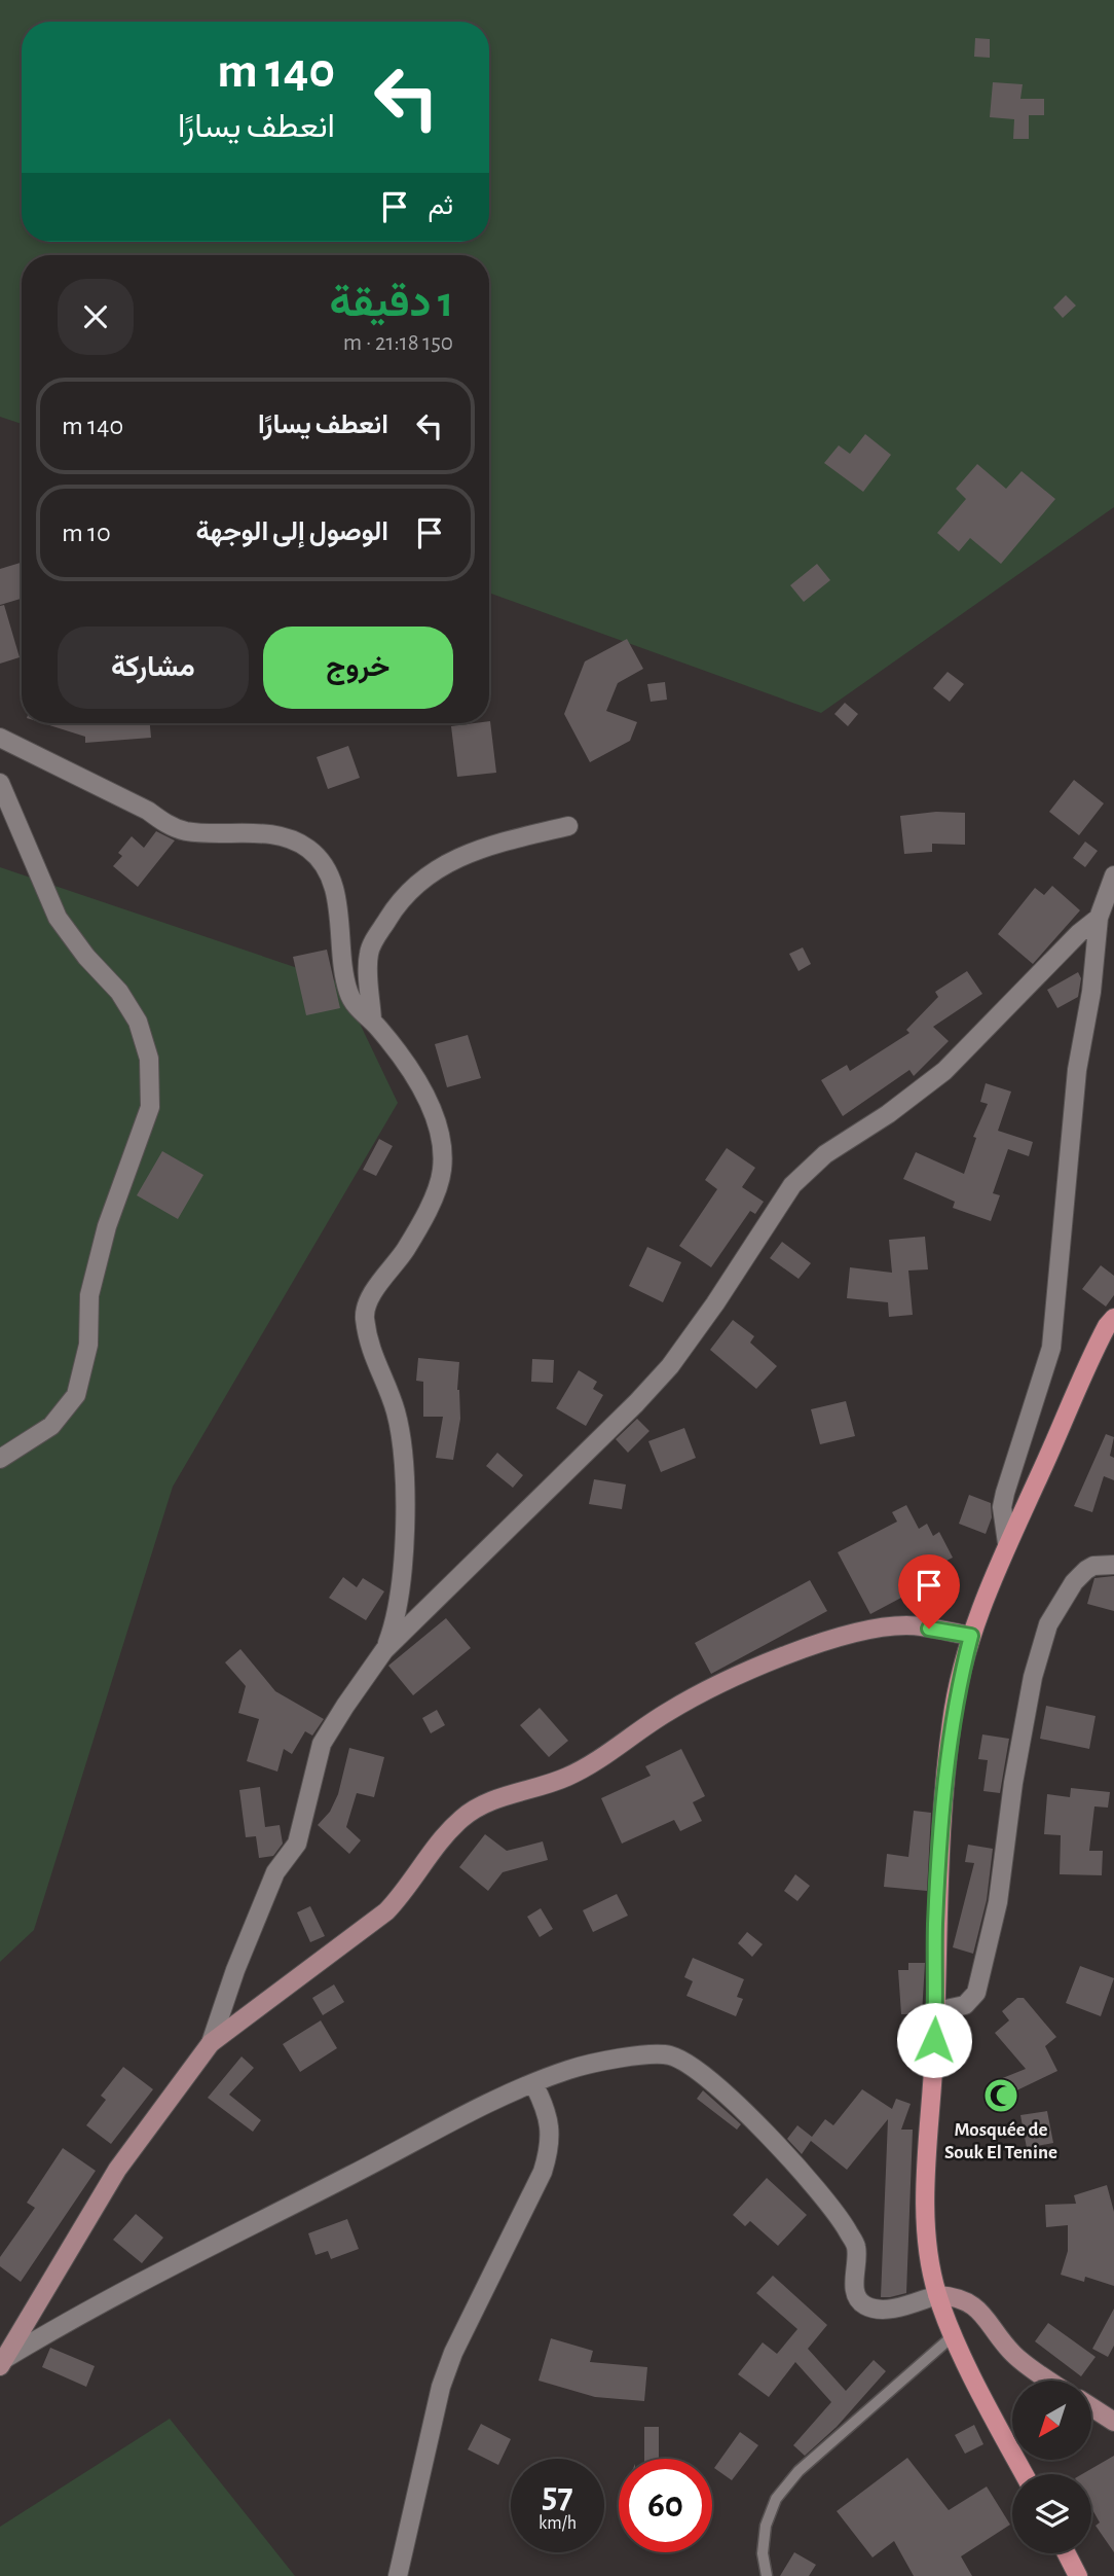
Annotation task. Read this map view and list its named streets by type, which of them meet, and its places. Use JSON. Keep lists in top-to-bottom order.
{
  "places": {
    "mosque": ["Mosquée de Souk El Tenine"]
  },
  "north": "bottom left",
  "page": {
    "turn": ["140 m", "انعطف يسارًا"],
    "then": "ثم",
    "heading": ["1 دقيقة", "150 m · 21:18"],
    "list": [
      {
        "name": "انعطف يسارًا",
        "value": "140 m"
      },
      {
        "name": "الوصول إلى الوجهة",
        "value": "10 m"
      }
    ],
    "buttons": ["خروج", "مشاركة"],
    "speed": "57 km/h",
    "limit": "60"
  }
}
